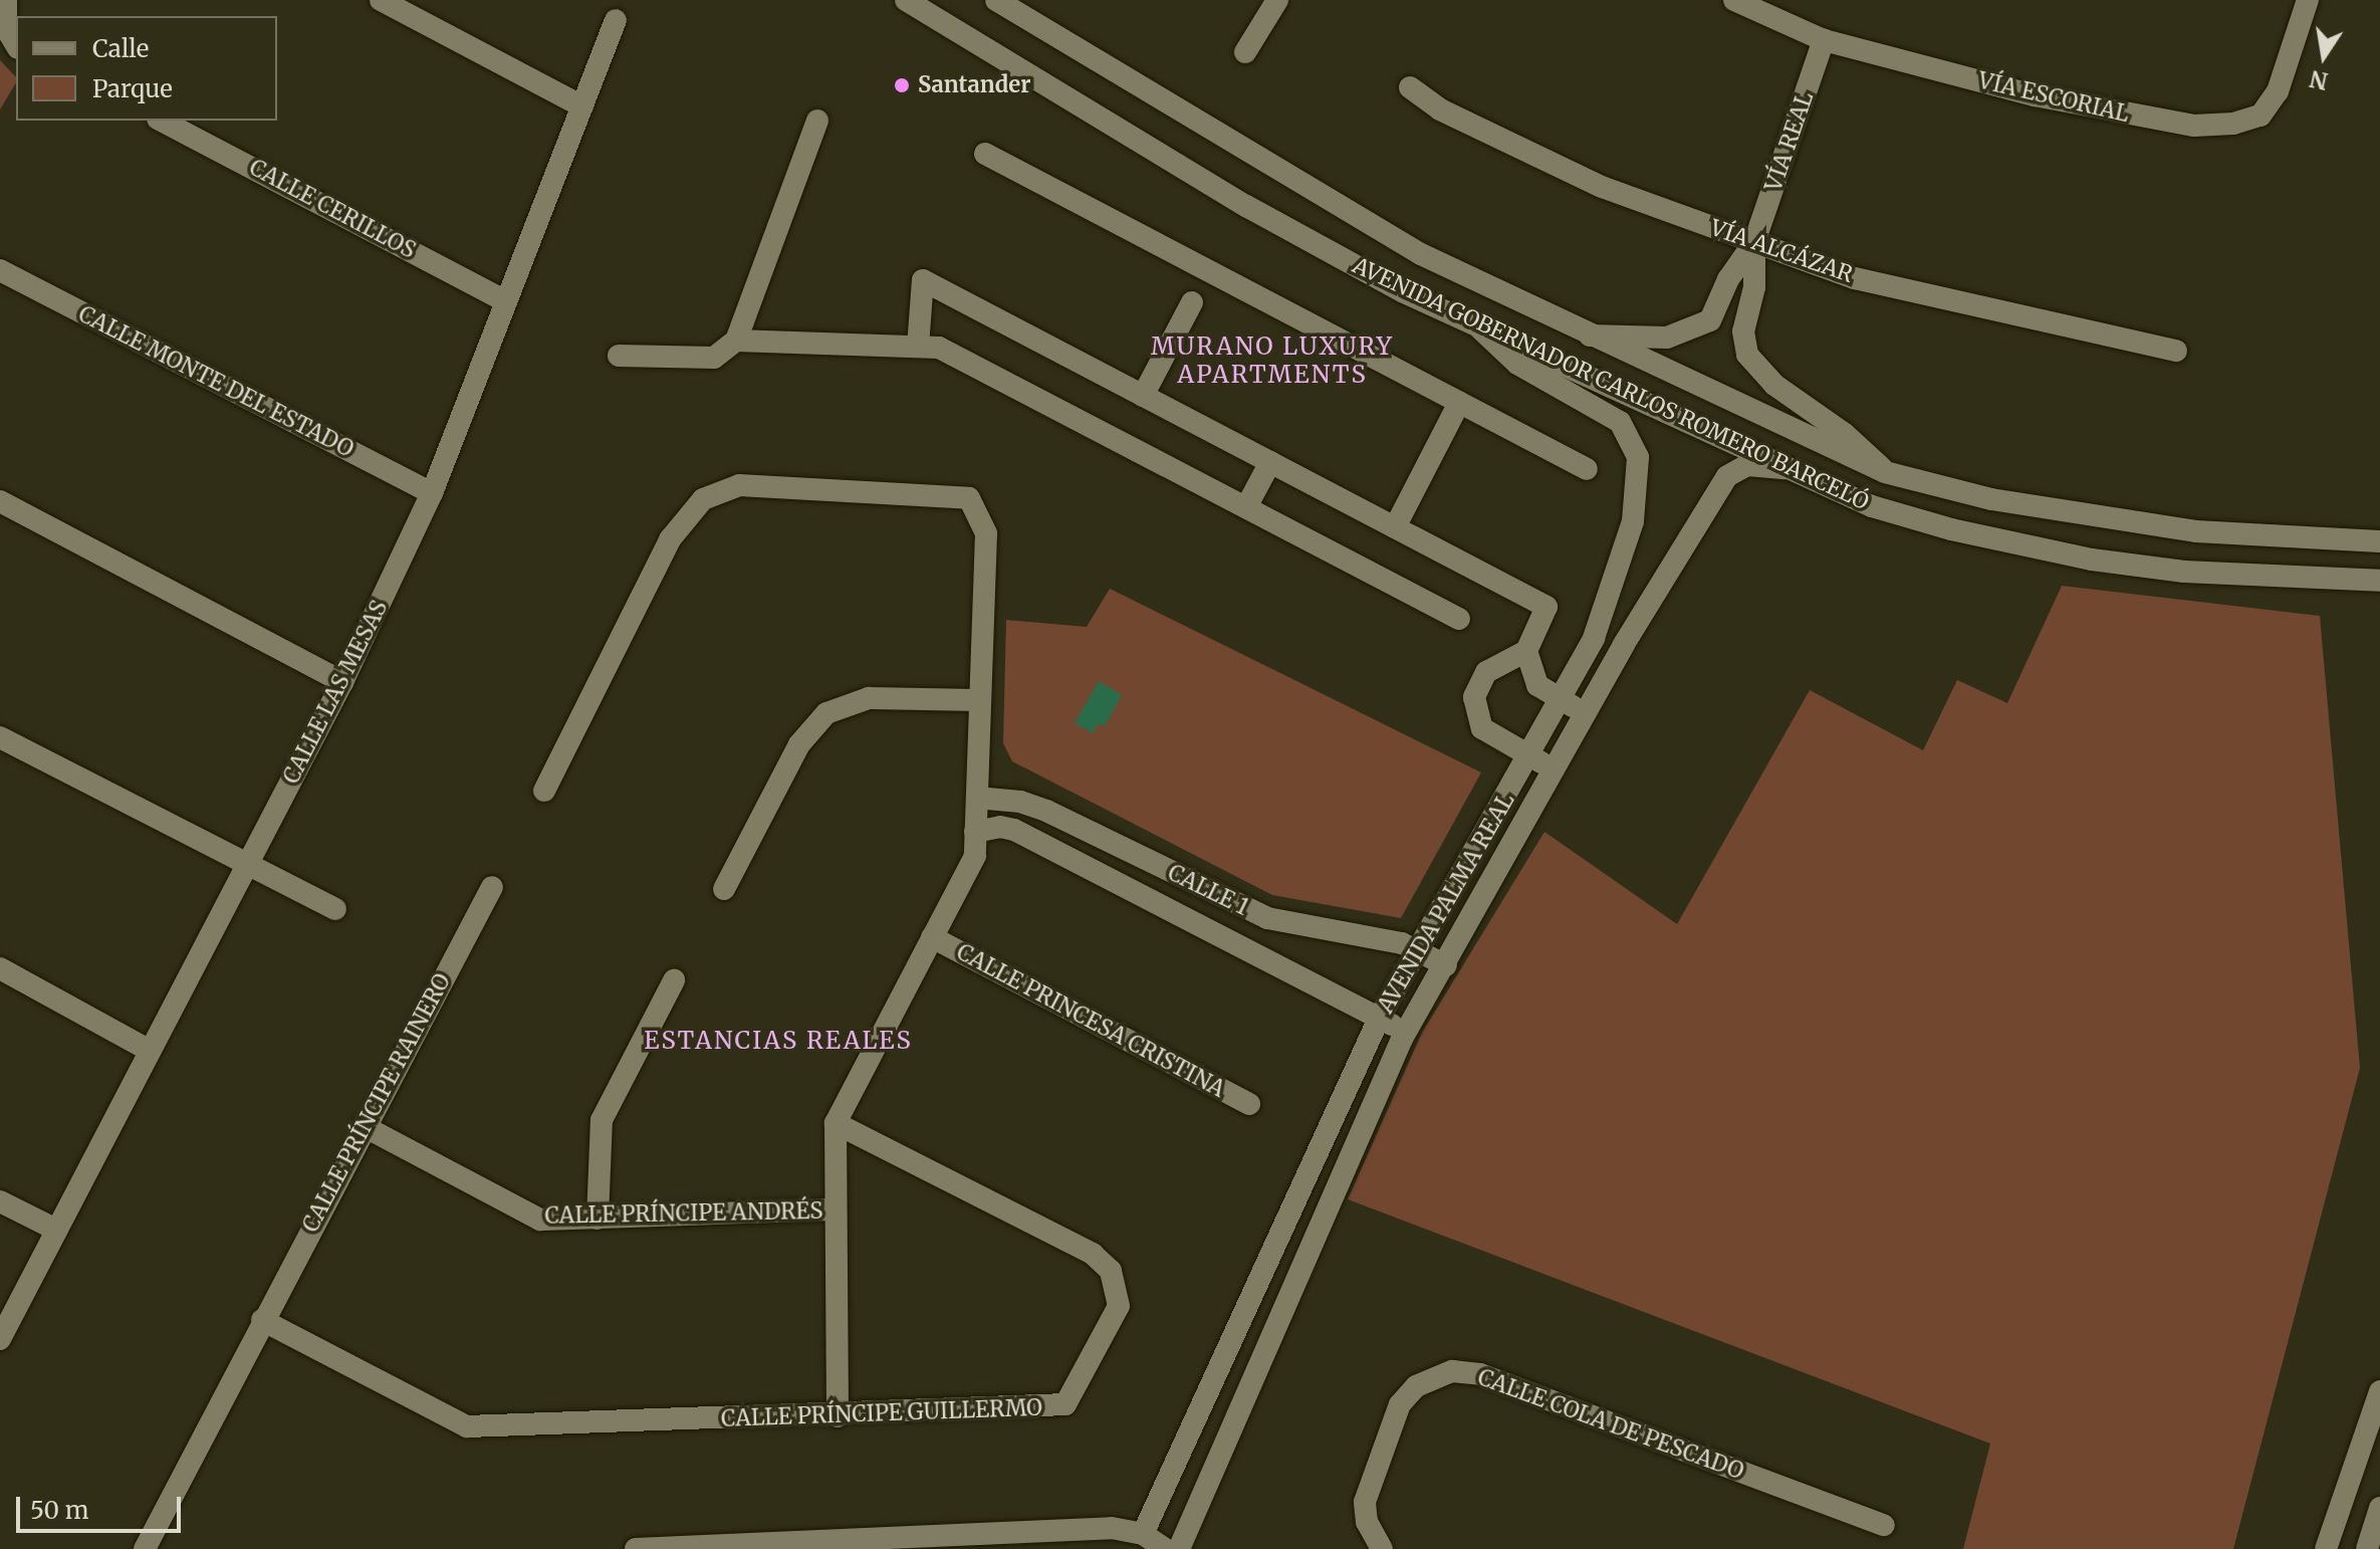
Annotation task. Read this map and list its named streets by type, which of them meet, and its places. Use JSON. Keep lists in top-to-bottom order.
{
  "streets": {
    "street": [
      "VÍA ESCORIAL",
      "VÍA REAL",
      "CALLE CERILLOS",
      "VÍA ALCÁZAR",
      "CALLE MONTE DEL ESTADO",
      "AVENIDA GOBERNADOR CARLOS ROMERO BARCELÓ",
      "CALLE LAS MESAS",
      "CALLE 1",
      "AVENIDA PALMA REAL",
      "CALLE PRINCESA CRISTINA",
      "CALLE PRÍNCIPE RAINERO",
      "CALLE PRÍNCIPE ANDRÉS",
      "CALLE PRÍNCIPE GUILLERMO",
      "CALLE COLA DE PESCADO"
    ]
  },
  "crossings": [
    ["VÍA ESCORIAL", "VÍA REAL"],
    ["VÍA REAL", "VÍA ALCÁZAR"],
    ["CALLE CERILLOS", "CALLE LAS MESAS"],
    ["CALLE MONTE DEL ESTADO", "CALLE LAS MESAS"],
    ["AVENIDA GOBERNADOR CARLOS ROMERO BARCELÓ", "AVENIDA PALMA REAL"],
    ["CALLE 1", "AVENIDA PALMA REAL"],
    ["CALLE PRÍNCIPE RAINERO", "CALLE PRÍNCIPE ANDRÉS"],
    ["CALLE PRÍNCIPE RAINERO", "CALLE PRÍNCIPE GUILLERMO"]
  ],
  "districts": ["MURANO LUXURY APARTMENTS", "ESTANCIAS REALES"],
  "places": ["Santander"],
  "legend": ["Calle", "Parque"],
  "scale_bar": "50 m",
  "north": "bottom"
}
